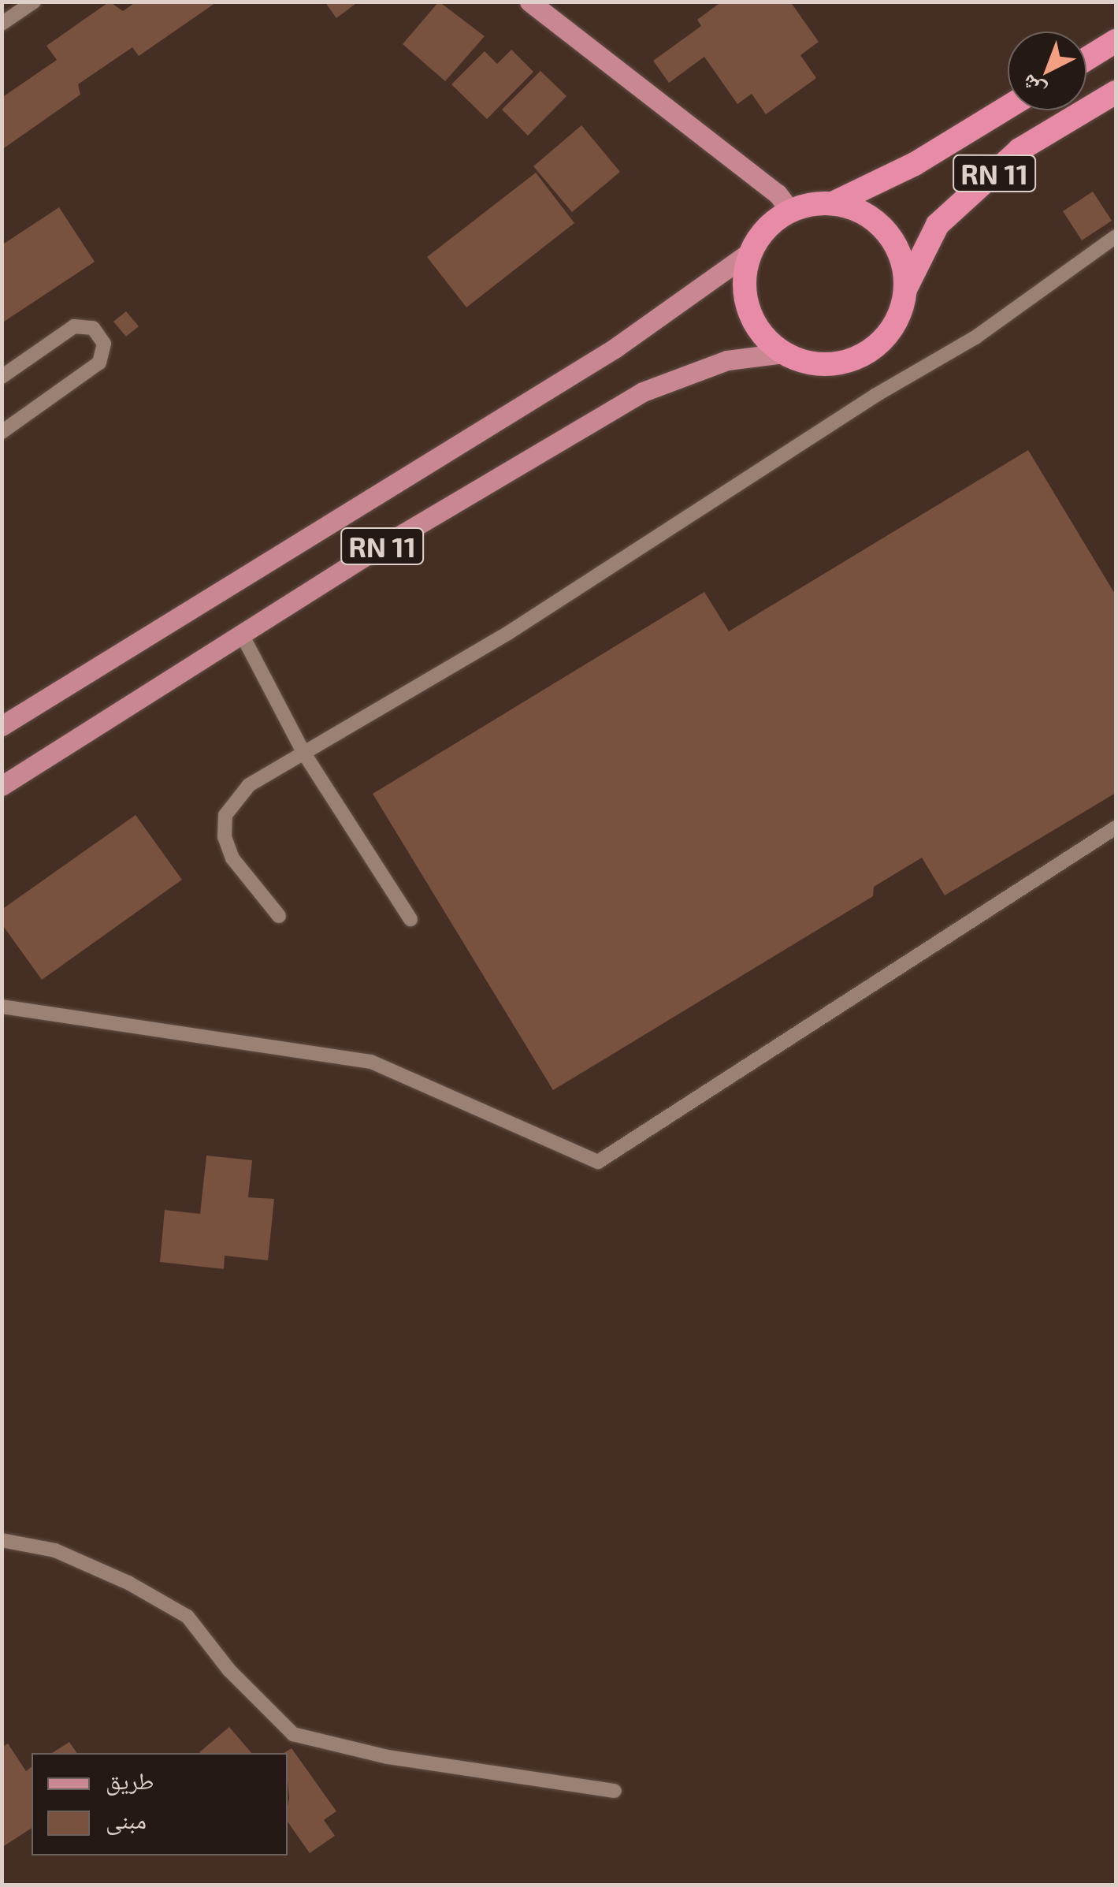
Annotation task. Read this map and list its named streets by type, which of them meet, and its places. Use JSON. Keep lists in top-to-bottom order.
{
  "streets": {
    "highway": ["RN 11"]
  },
  "legend": ["طريق", "مبنى"],
  "north": "bottom left"
}
